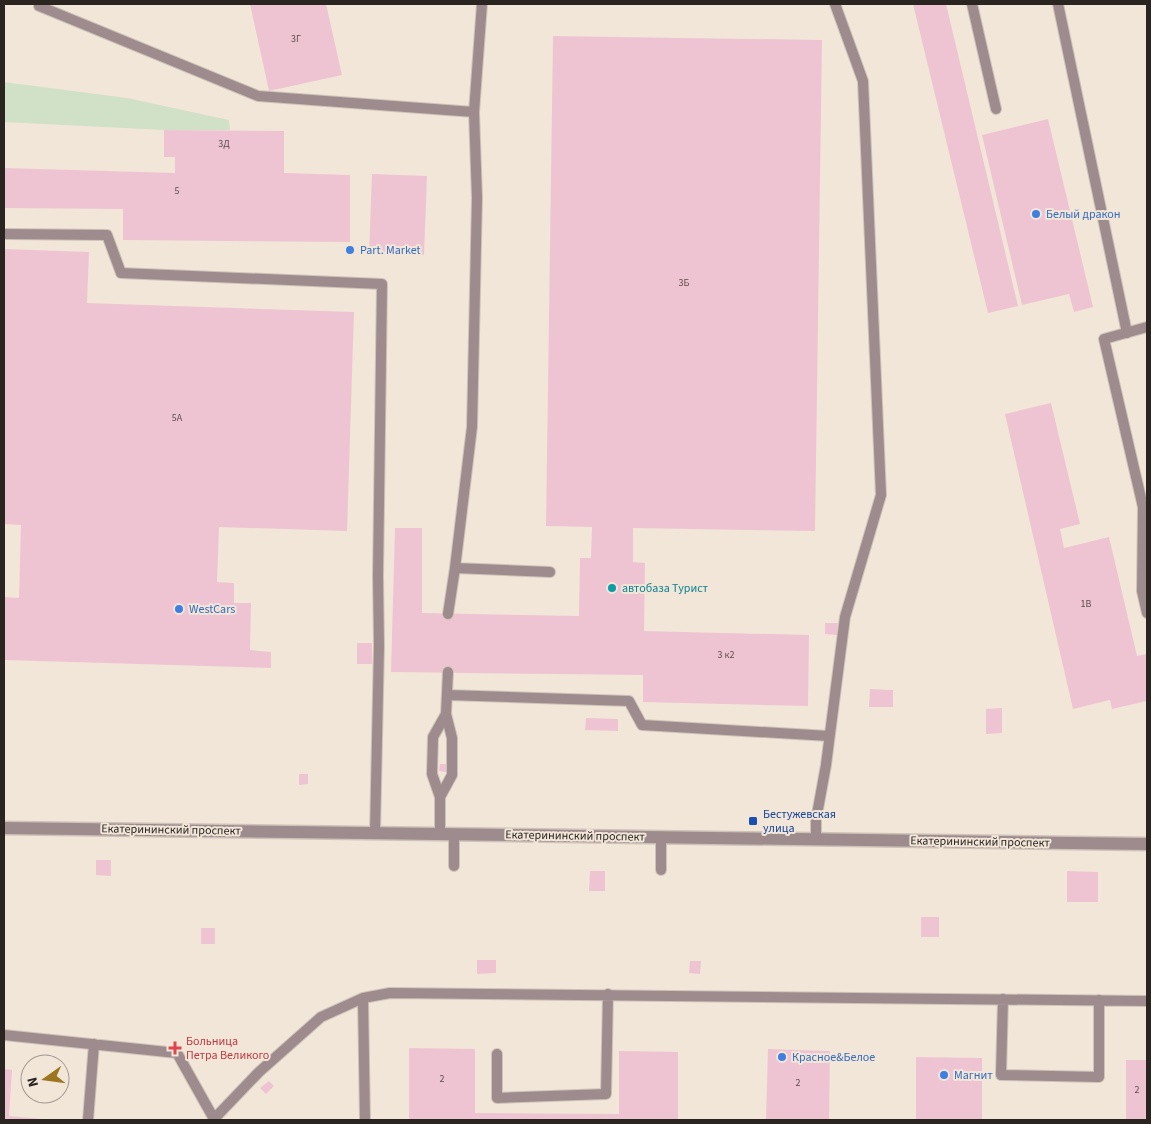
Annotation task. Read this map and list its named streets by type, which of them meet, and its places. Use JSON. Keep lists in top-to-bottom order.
{
  "streets": {
    "street": ["Екатерининский проспект"]
  },
  "places": {
    "other": [
      "Белый дракон",
      "Part. Market",
      "автобаза Турист",
      "WestCars",
      "Красное&Белое",
      "Магнит"
    ],
    "transit": ["Бестужевская улица"],
    "health": ["Больница Петра Великого"]
  },
  "house_numbers": [
    "3Г",
    "3Д",
    "5",
    "3Б",
    "5А",
    "1В",
    "3 к2",
    "2",
    "2",
    "2"
  ],
  "north": "left"
}
